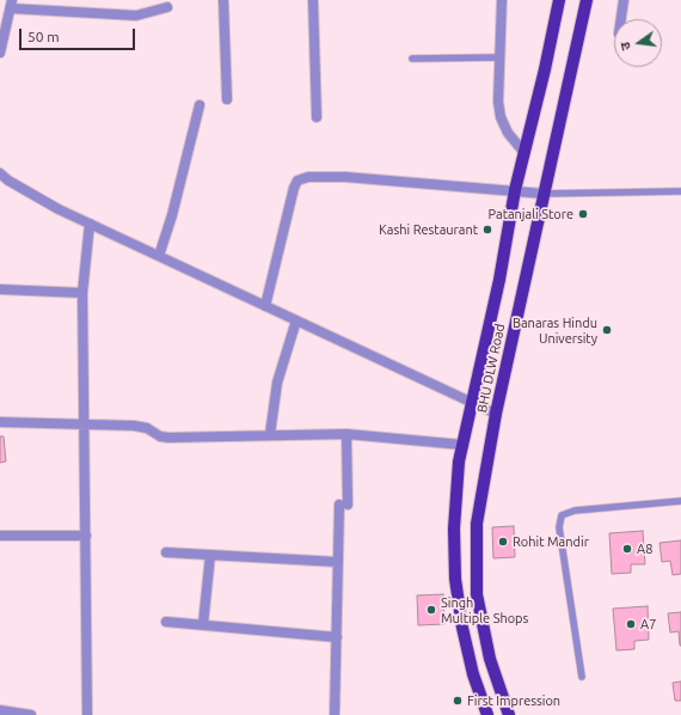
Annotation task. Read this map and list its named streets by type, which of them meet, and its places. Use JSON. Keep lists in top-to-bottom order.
{
  "streets": {
    "main road": ["BHU DLW Road"]
  },
  "places": [
    "Patanjali Store",
    "Kashi Restaurant",
    "Banaras Hindu University",
    "Rohit Mandir",
    "A8",
    "Singh Multiple Shops",
    "A7",
    "First Impression"
  ],
  "scale_bar": "50 m",
  "north": "left"
}
